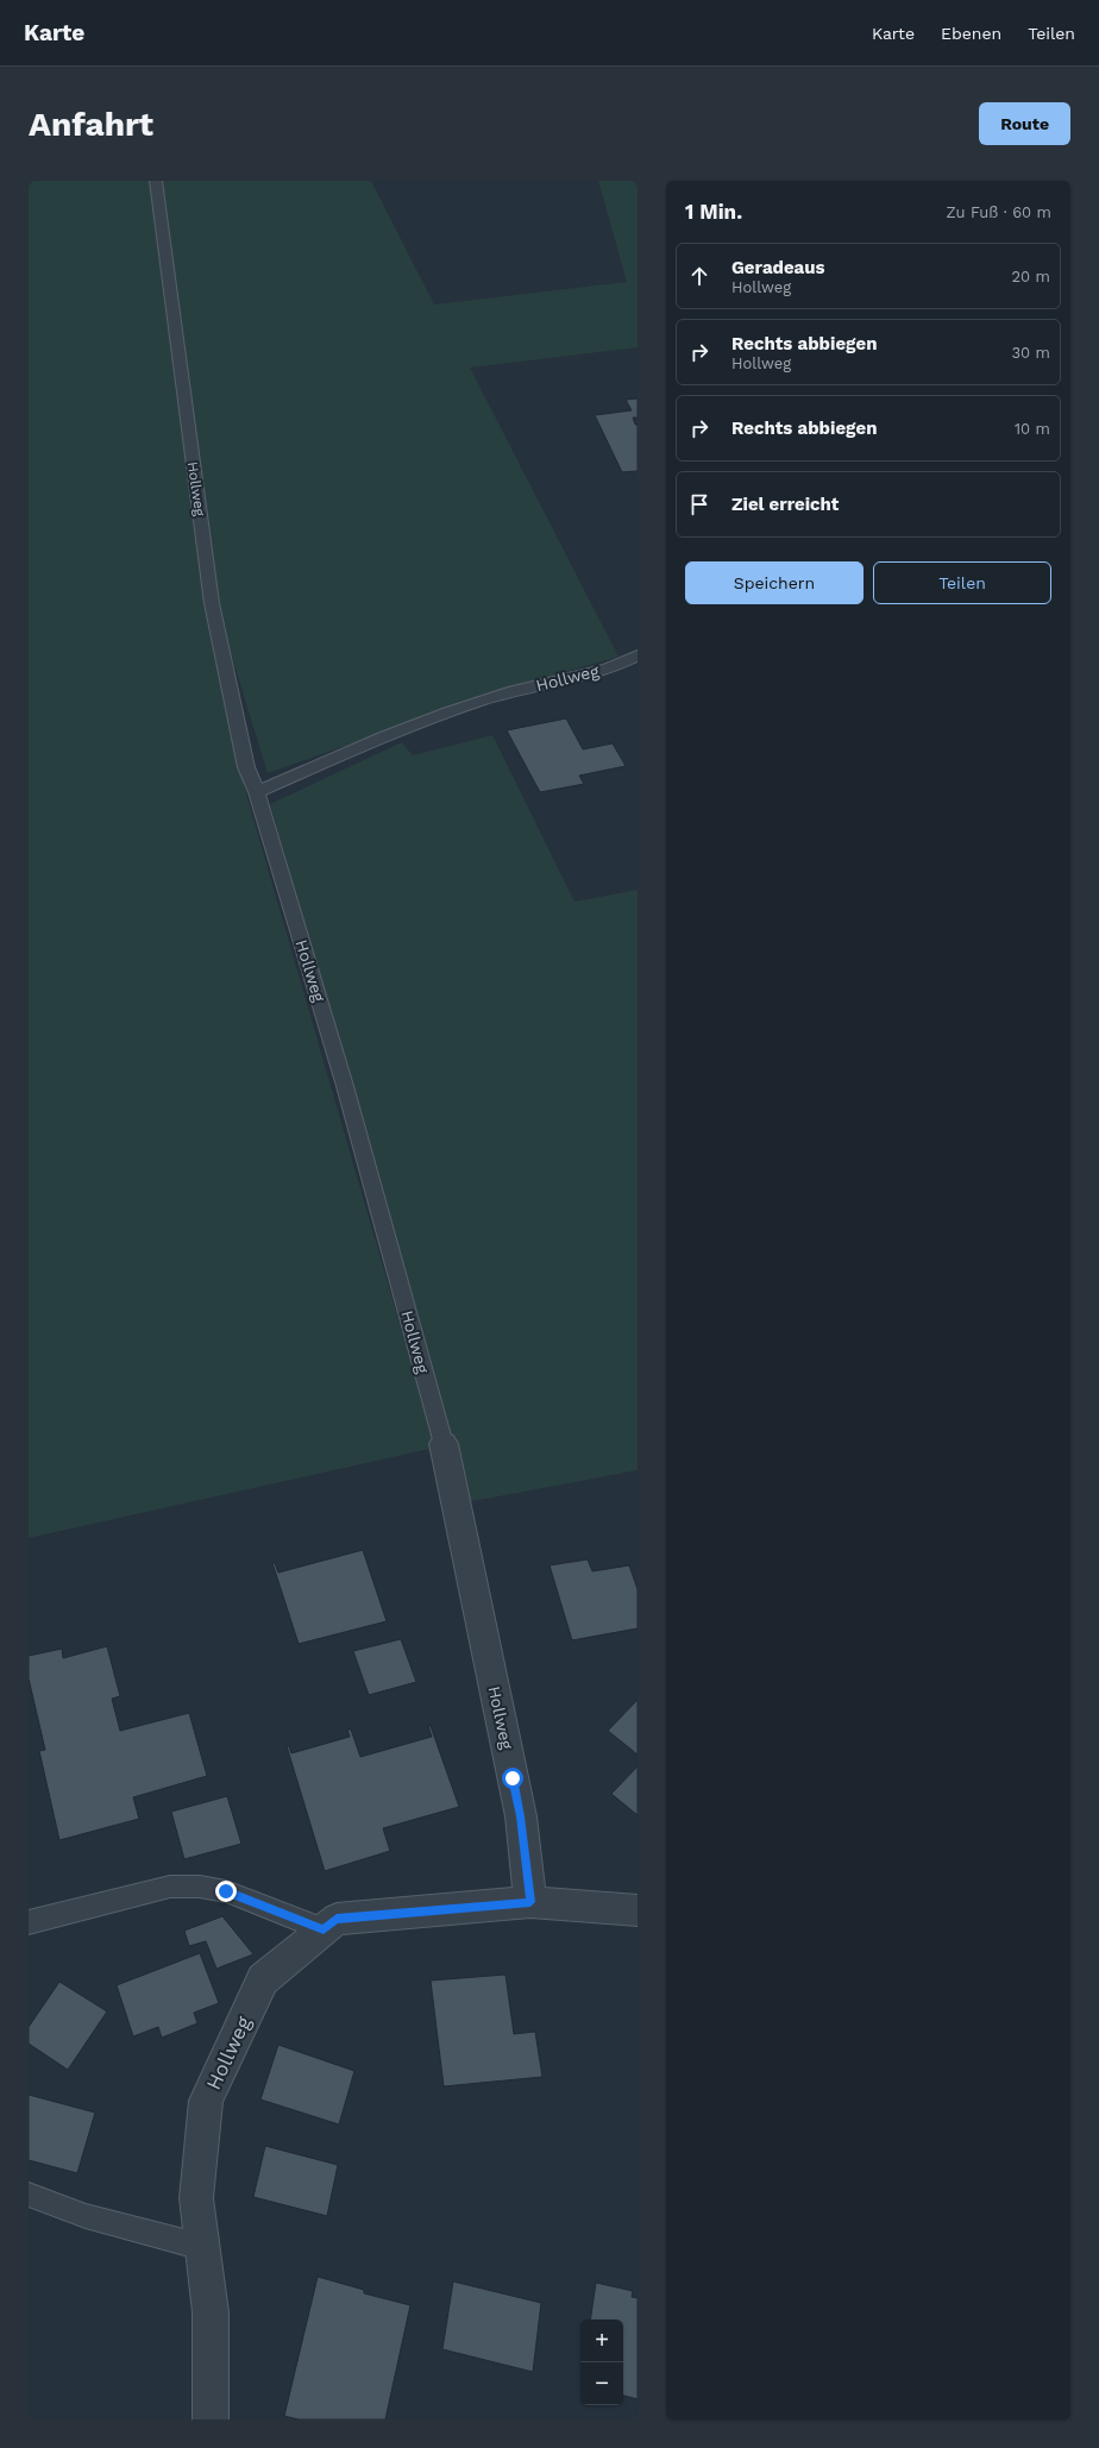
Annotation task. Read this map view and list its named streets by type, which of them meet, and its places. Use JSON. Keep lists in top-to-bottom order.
{
  "streets": {
    "street": ["Hollweg"]
  },
  "page": {
    "header": "Karte",
    "nav": ["Karte", "Ebenen", "Teilen"],
    "buttons": [
      "Route",
      ["Speichern", "Teilen"]
    ],
    "title": "Anfahrt",
    "heading": ["1 Min.", "Zu Fuß · 60 m"],
    "list": [
      ["Geradeaus", "Hollweg", "20 m"],
      ["Rechts abbiegen", "Hollweg", "30 m"],
      ["Rechts abbiegen", "10 m"],
      "Ziel erreicht"
    ],
    "map_buttons": ["+", "−"]
  }
}
